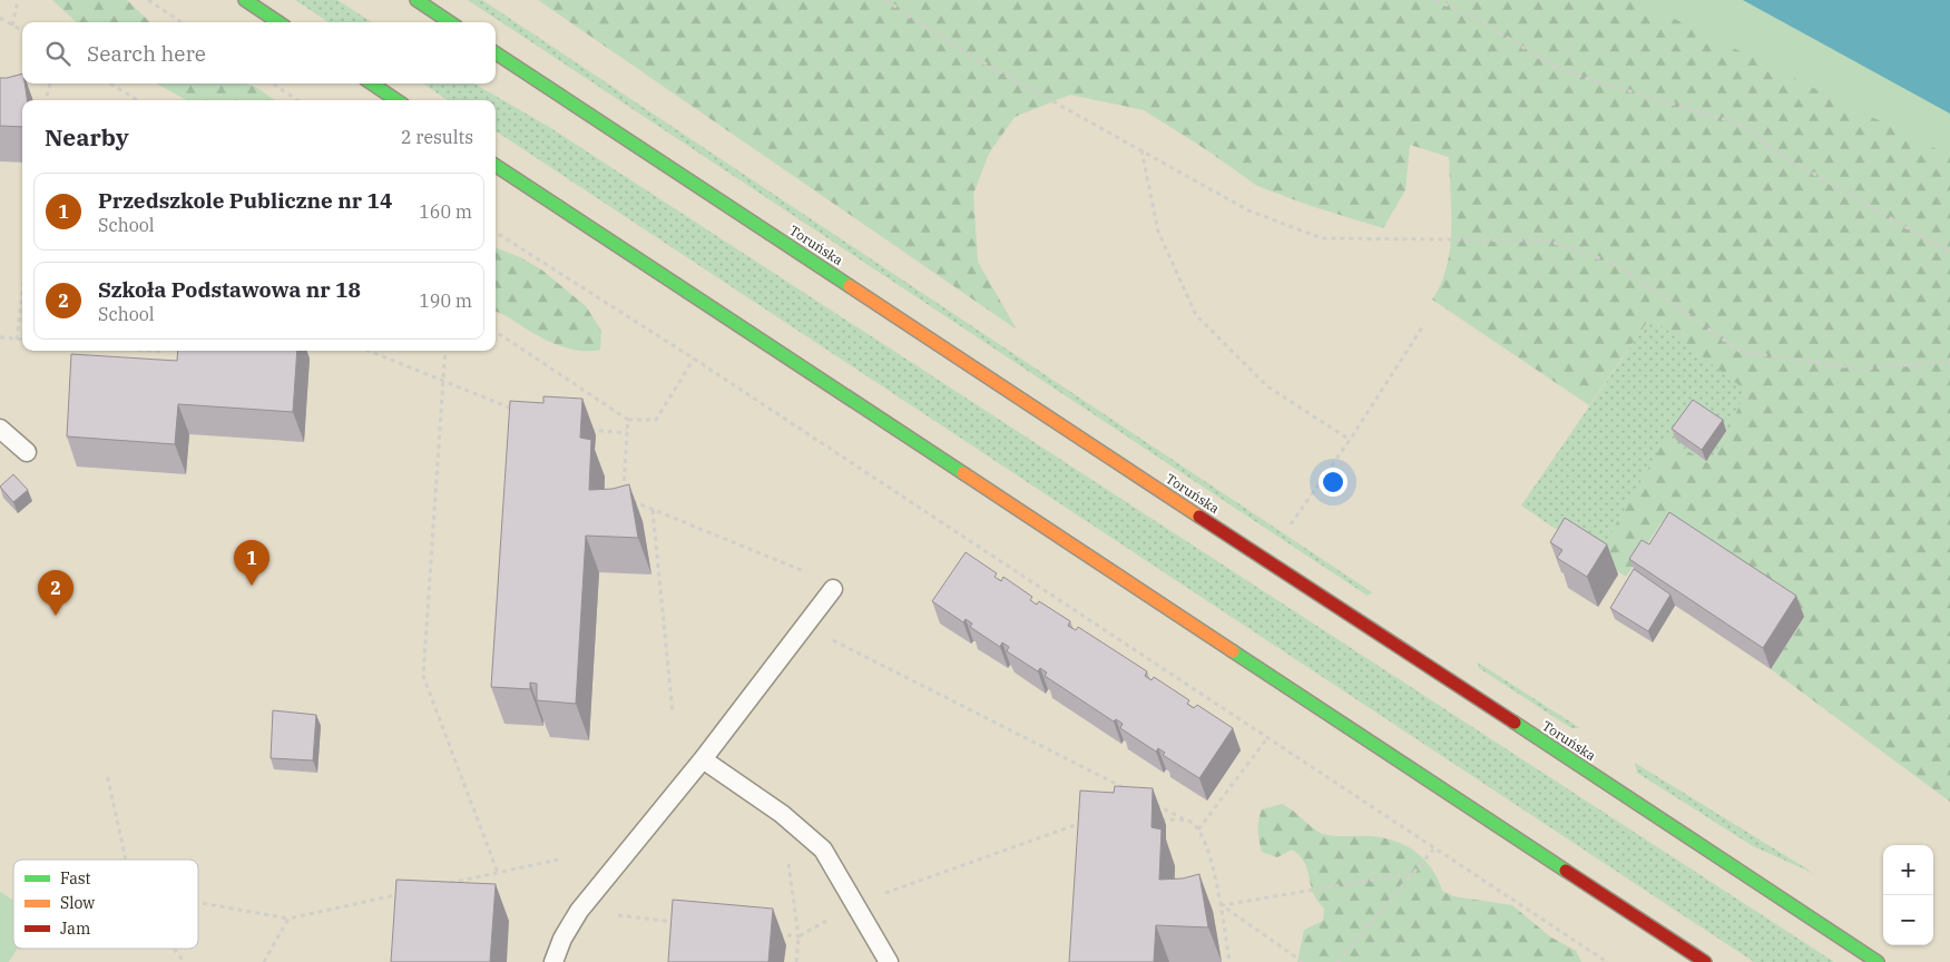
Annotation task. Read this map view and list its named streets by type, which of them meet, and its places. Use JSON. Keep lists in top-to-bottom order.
{
  "streets": {
    "main road": ["Toruńska"]
  },
  "legend": ["Fast", "Slow", "Jam"],
  "page": {
    "search": "Search here",
    "heading": ["Nearby", "2 results"],
    "list": [
      {
        "mark": "1",
        "name": "Przedszkole Publiczne nr 14",
        "note": "School",
        "value": "160 m"
      },
      {
        "mark": "2",
        "name": "Szkoła Podstawowa nr 18",
        "note": "School",
        "value": "190 m"
      }
    ],
    "pins": ["1", "2"],
    "map_buttons": ["+", "−"]
  }
}
